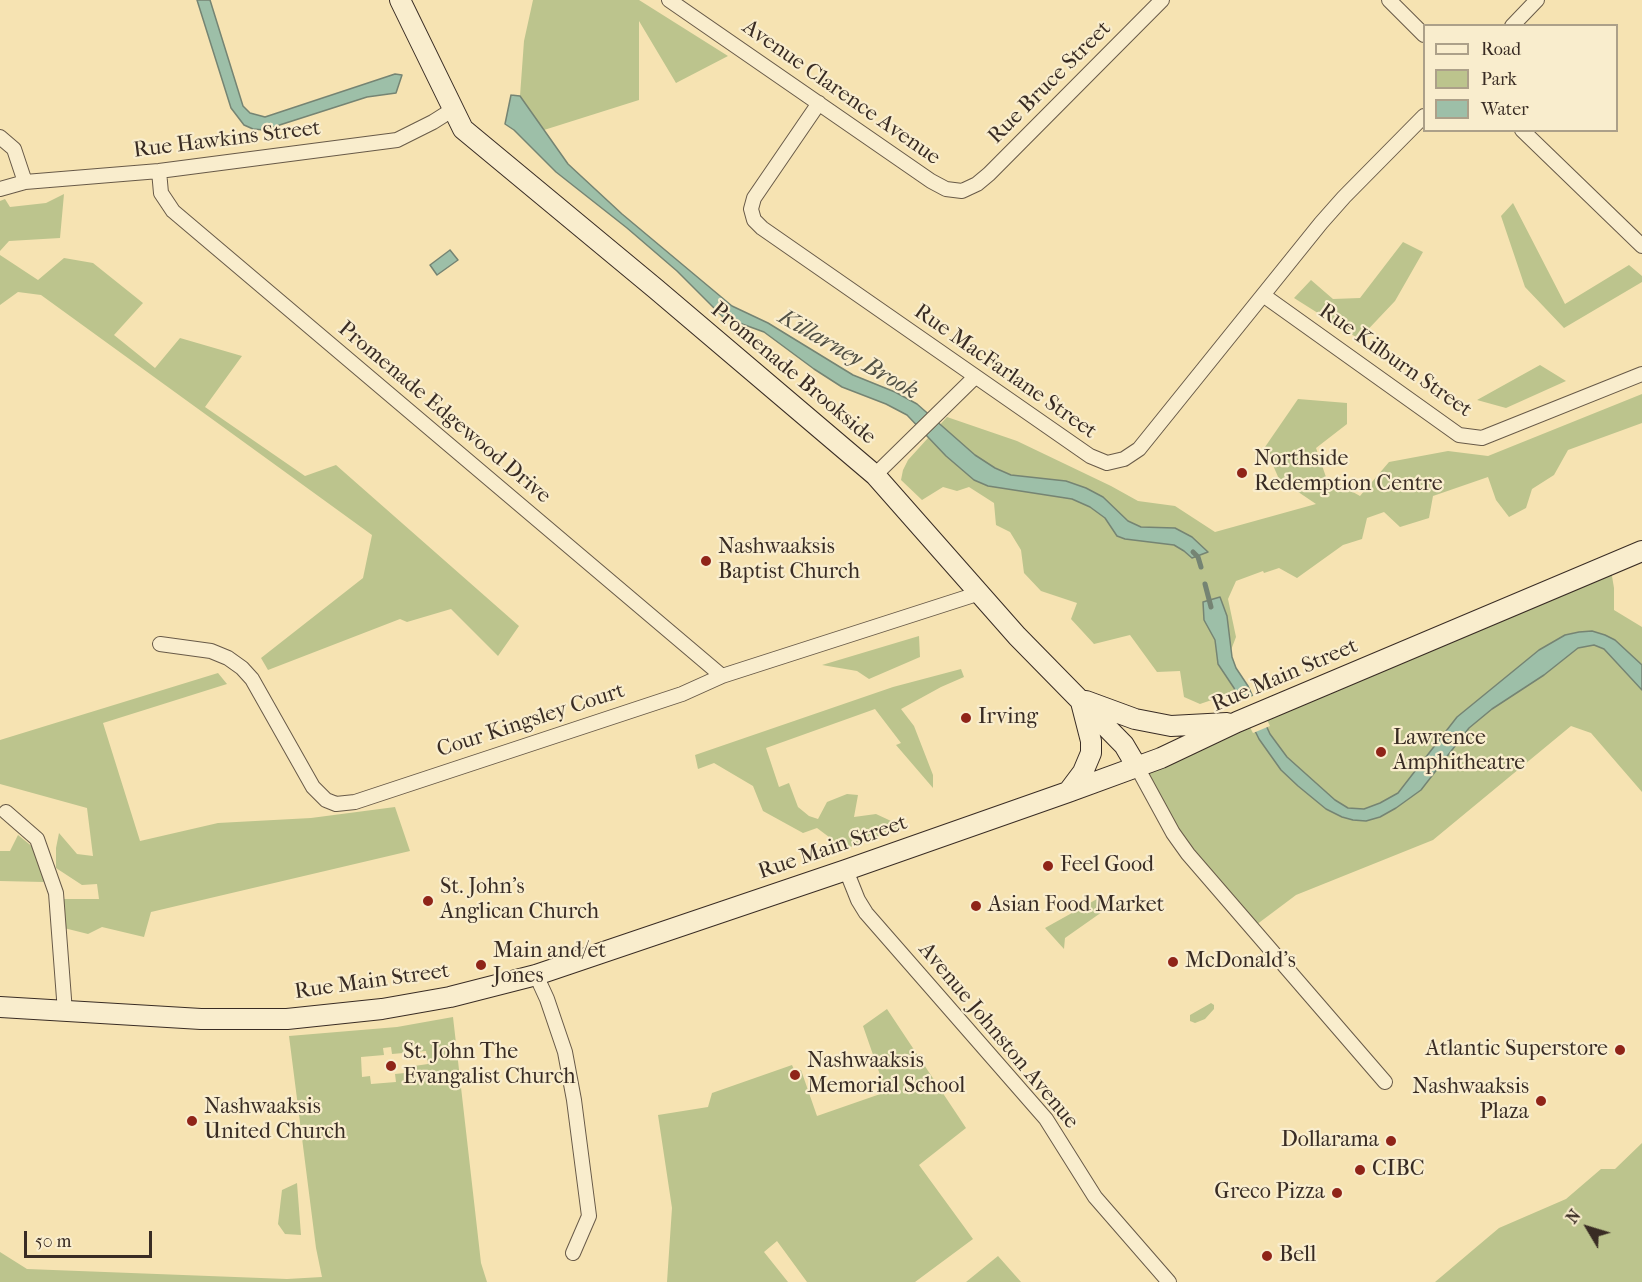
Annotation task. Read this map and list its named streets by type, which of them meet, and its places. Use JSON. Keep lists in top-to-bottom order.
{
  "streets": {
    "main road": ["Promenade Brookside", "Rue Main Street"],
    "street": [
      "Rue Bruce Street",
      "Avenue Clarence Avenue",
      "Rue Hawkins Street",
      "Rue Kilburn Street",
      "Rue MacFarlane Street",
      "Promenade Edgewood Drive",
      "Cour Kingsley Court",
      "Avenue Johnston Avenue"
    ]
  },
  "crossings": [
    ["Rue Bruce Street", "Avenue Clarence Avenue"],
    ["Avenue Clarence Avenue", "Rue MacFarlane Street"],
    ["Rue Hawkins Street", "Promenade Brookside"],
    ["Rue Hawkins Street", "Promenade Edgewood Drive"],
    ["Rue Kilburn Street", "Rue MacFarlane Street"],
    ["Promenade Brookside", "Rue Main Street"],
    ["Promenade Brookside", "Cour Kingsley Court"],
    ["Promenade Edgewood Drive", "Cour Kingsley Court"],
    ["Rue Main Street", "Avenue Johnston Avenue"]
  ],
  "water": ["Killarney Brook"],
  "places": [
    "Northside Redemption Centre",
    "Nashwaaksis Baptist Church",
    "Irving",
    "Lawrence Amphitheatre",
    "Feel Good",
    "St. John's Anglican Church",
    "Asian Food Market",
    "McDonald's",
    "Main and/et Jones",
    "Atlantic Superstore",
    "St. John The Evangalist Church",
    "Nashwaaksis Memorial School",
    "Nashwaaksis Plaza",
    "Nashwaaksis United Church",
    "Dollarama",
    "CIBC",
    "Greco Pizza",
    "Bell"
  ],
  "legend": ["Road", "Park", "Water"],
  "scale_bar": "50 m",
  "north": "top left"
}
